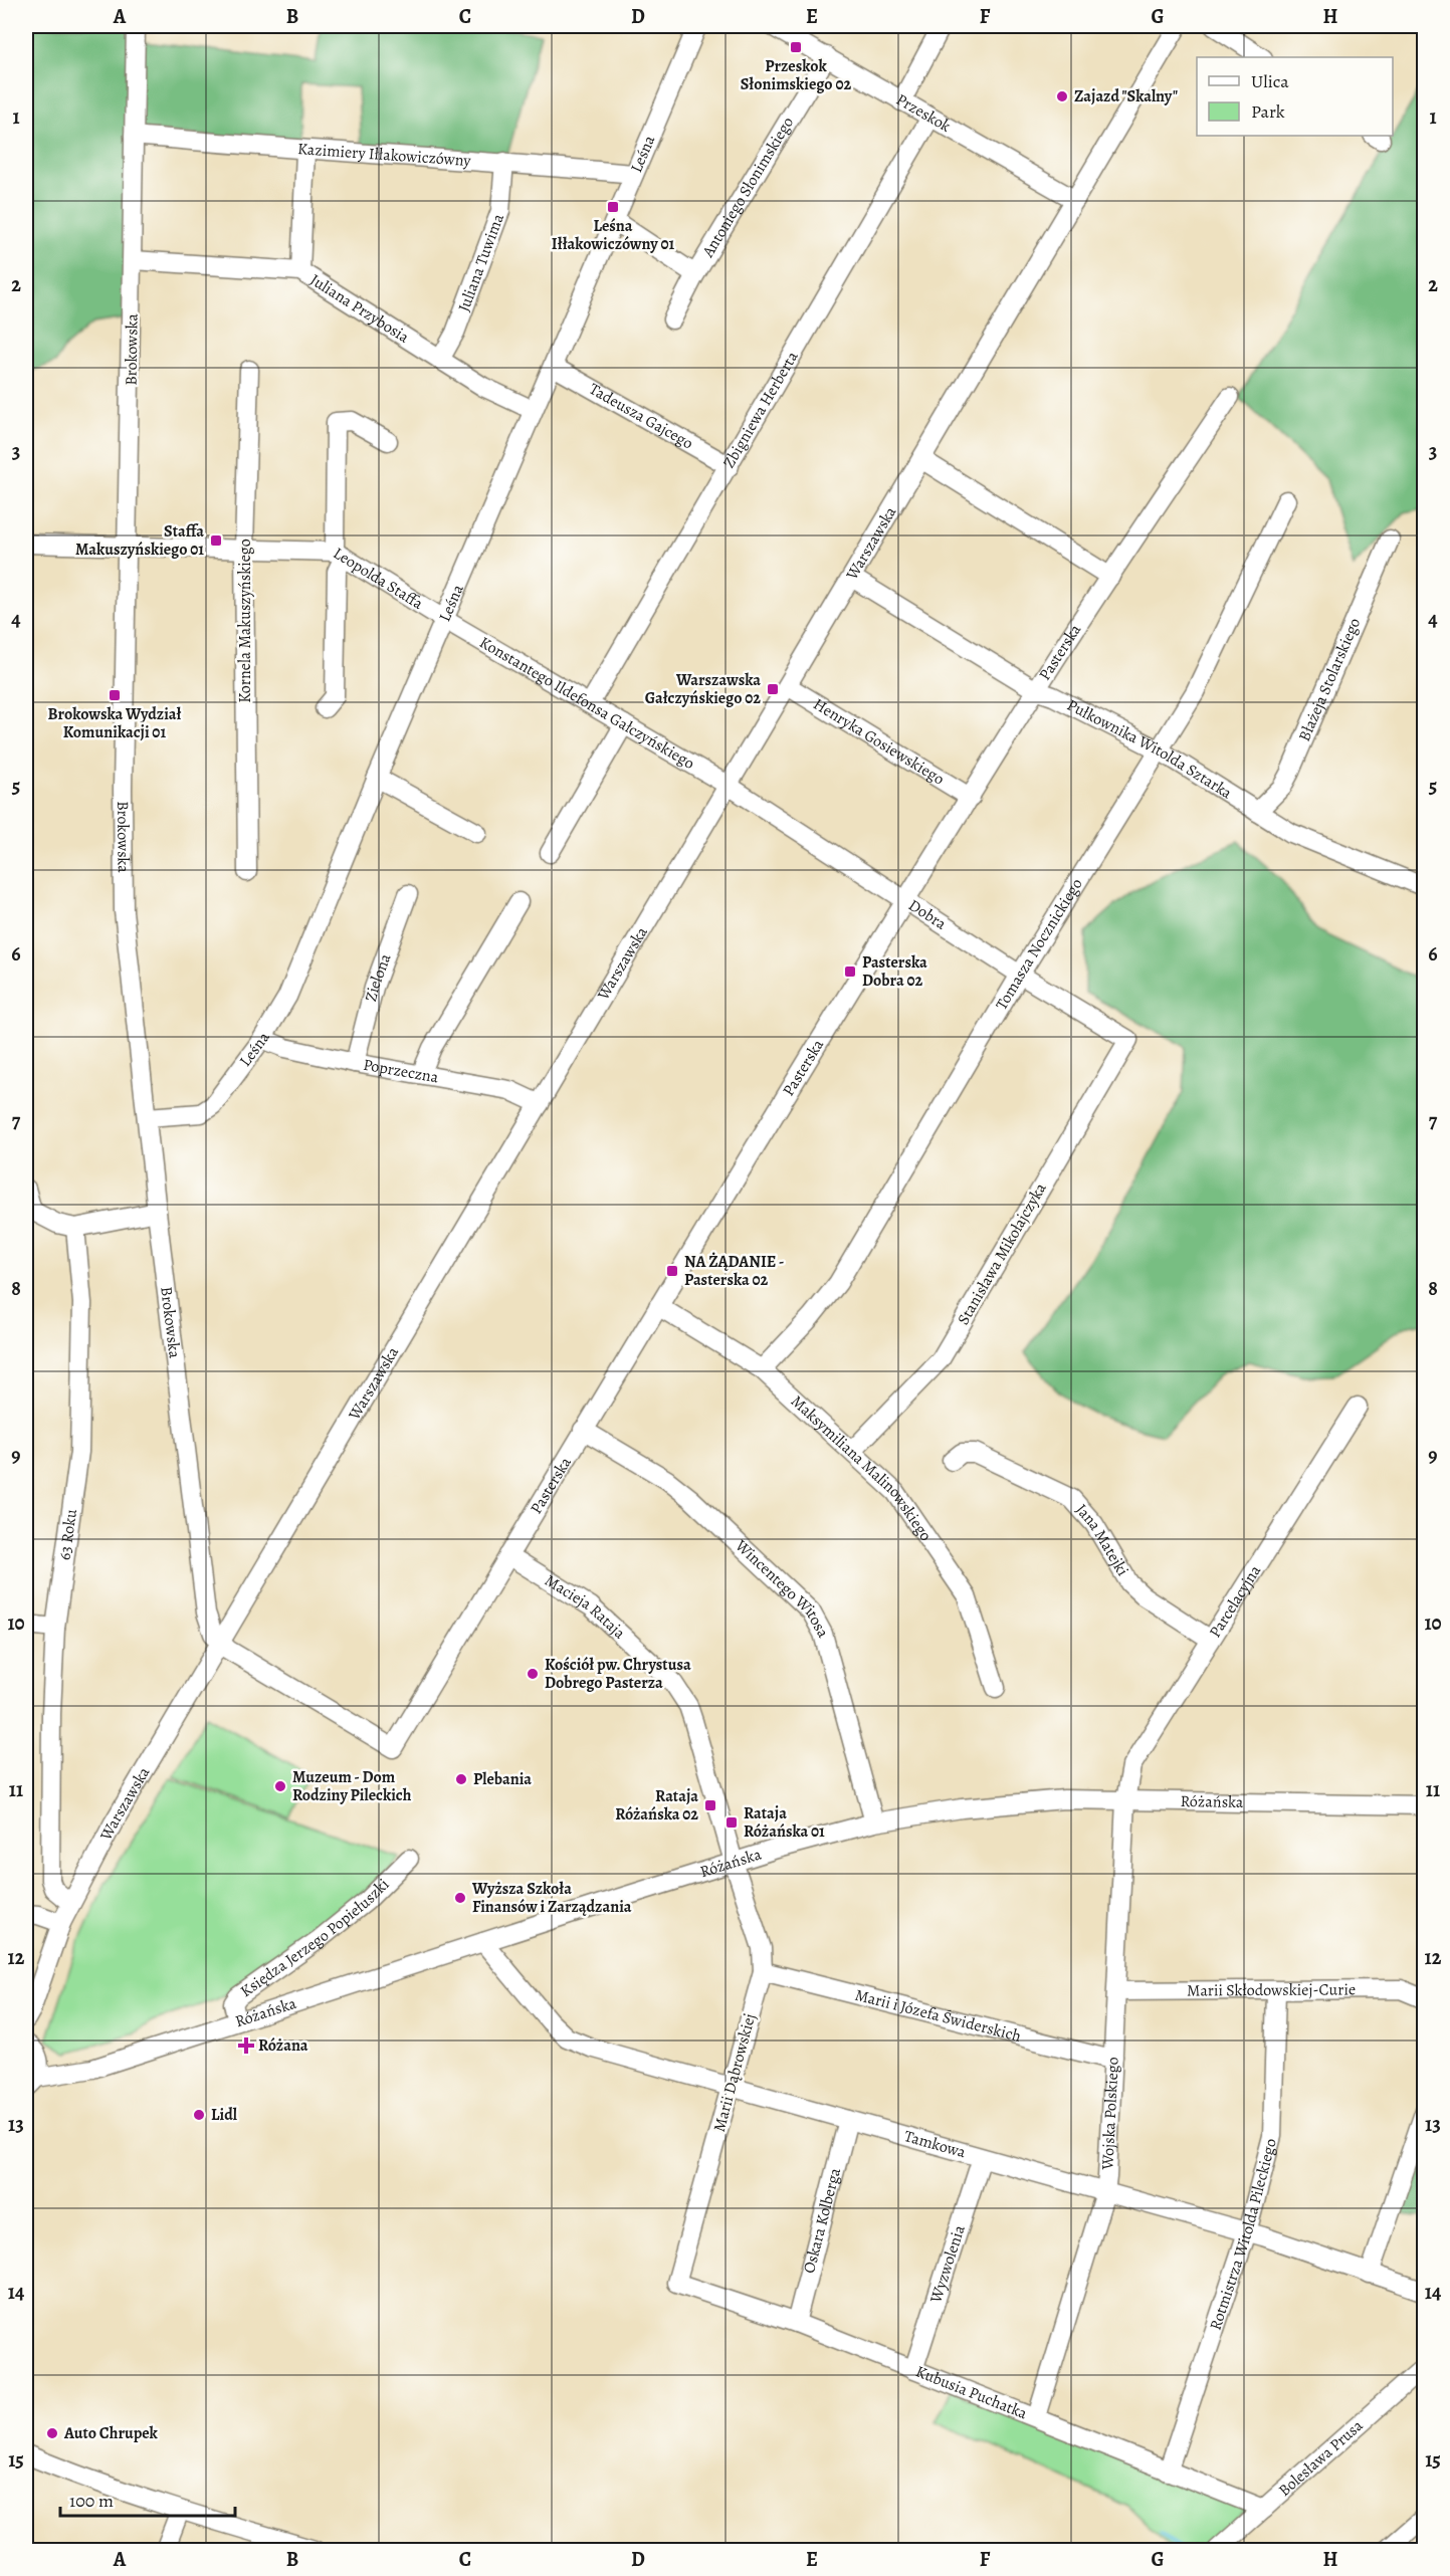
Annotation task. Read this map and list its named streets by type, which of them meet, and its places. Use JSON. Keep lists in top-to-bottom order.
{
  "streets": {
    "street": [
      "Przeskok",
      "Leśna",
      "Kazimiery Iłłakowiczówny",
      "Antoniego Słonimskiego",
      "Juliana Tuwima",
      "Juliana Przybosia",
      "Brokowska",
      "Zbigniewa Herberta",
      "Tadeusza Gajcego",
      "Warszawska",
      "Leopolda Staffa",
      "Kornela Makuszyńskiego",
      "Pasterska",
      "Błażeja Stolarskiego",
      "Konstantego Ildefonsa Gałczyńskiego",
      "Henryka Gosiewskiego",
      "Pułkownika Witolda Sztarka",
      "Dobra",
      "Tomasza Nocznickiego",
      "Zielona",
      "Poprzeczna",
      "Stanisława Mikołajczyka",
      "Maksymiliana Malinowskiego",
      "63 Roku",
      "Jana Matejki",
      "Wincentego Witosa",
      "Parcelacyjna",
      "Macieja Rataja",
      "Różańska",
      "Księdza Jerzego Popiełuszki",
      "Marii Skłodowskiej-Curie",
      "Marii i Józefa Świderskich",
      "Marii Dąbrowskiej",
      "Wojska Polskiego",
      "Tamkowa",
      "Oskara Kolberga",
      "Rotmistrza Witolda Pileckiego",
      "Wyzwolenia",
      "Kubusia Puchatka",
      "Bolesława Prusa"
    ]
  },
  "crossings": [
    ["Przeskok", "Antoniego Słonimskiego"],
    ["Przeskok", "Zbigniewa Herberta"],
    ["Przeskok", "Warszawska"],
    ["Leśna", "Kazimiery Iłłakowiczówny"],
    ["Leśna", "Juliana Przybosia"],
    ["Leśna", "Brokowska"],
    ["Leśna", "Tadeusza Gajcego"],
    ["Leśna", "Leopolda Staffa"],
    ["Leśna", "Konstantego Ildefonsa Gałczyńskiego"],
    ["Leśna", "Poprzeczna"],
    ["Kazimiery Iłłakowiczówny", "Juliana Tuwima"],
    ["Kazimiery Iłłakowiczówny", "Brokowska"],
    ["Juliana Tuwima", "Juliana Przybosia"],
    ["Juliana Przybosia", "Brokowska"],
    ["Brokowska", "Warszawska"],
    ["Brokowska", "Leopolda Staffa"],
    ["Brokowska", "Pasterska"],
    ["Zbigniewa Herberta", "Tadeusza Gajcego"],
    ["Zbigniewa Herberta", "Konstantego Ildefonsa Gałczyńskiego"],
    ["Warszawska", "Pasterska"],
    ["Warszawska", "Konstantego Ildefonsa Gałczyńskiego"],
    ["Warszawska", "Henryka Gosiewskiego"],
    ["Warszawska", "Pułkownika Witolda Sztarka"],
    ["Warszawska", "Dobra"],
    ["Warszawska", "Poprzeczna"],
    ["Warszawska", "63 Roku"],
    ["Leopolda Staffa", "Kornela Makuszyńskiego"],
    ["Leopolda Staffa", "Konstantego Ildefonsa Gałczyńskiego"],
    ["Pasterska", "Henryka Gosiewskiego"],
    ["Pasterska", "Pułkownika Witolda Sztarka"],
    ["Pasterska", "Dobra"],
    ["Pasterska", "Maksymiliana Malinowskiego"],
    ["Pasterska", "Wincentego Witosa"],
    ["Pasterska", "Macieja Rataja"],
    ["Błażeja Stolarskiego", "Pułkownika Witolda Sztarka"],
    ["Konstantego Ildefonsa Gałczyńskiego", "Dobra"],
    ["Pułkownika Witolda Sztarka", "Tomasza Nocznickiego"],
    ["Dobra", "Tomasza Nocznickiego"],
    ["Dobra", "Stanisława Mikołajczyka"],
    ["Tomasza Nocznickiego", "Maksymiliana Malinowskiego"],
    ["Zielona", "Poprzeczna"],
    ["Stanisława Mikołajczyka", "Maksymiliana Malinowskiego"],
    ["Jana Matejki", "Parcelacyjna"],
    ["Wincentego Witosa", "Różańska"],
    ["Parcelacyjna", "Różańska"],
    ["Parcelacyjna", "Wojska Polskiego"],
    ["Macieja Rataja", "Różańska"],
    ["Macieja Rataja", "Marii Dąbrowskiej"],
    ["Różańska", "Księdza Jerzego Popiełuszki"],
    ["Różańska", "Marii Dąbrowskiej"],
    ["Różańska", "Wojska Polskiego"],
    ["Różańska", "Tamkowa"],
    ["Marii Skłodowskiej-Curie", "Wojska Polskiego"],
    ["Marii Skłodowskiej-Curie", "Rotmistrza Witolda Pileckiego"],
    ["Marii i Józefa Świderskich", "Marii Dąbrowskiej"],
    ["Marii i Józefa Świderskich", "Wojska Polskiego"],
    ["Marii Dąbrowskiej", "Tamkowa"],
    ["Marii Dąbrowskiej", "Kubusia Puchatka"],
    ["Wojska Polskiego", "Tamkowa"],
    ["Wojska Polskiego", "Kubusia Puchatka"],
    ["Tamkowa", "Oskara Kolberga"],
    ["Tamkowa", "Rotmistrza Witolda Pileckiego"],
    ["Tamkowa", "Wyzwolenia"],
    ["Oskara Kolberga", "Kubusia Puchatka"],
    ["Rotmistrza Witolda Pileckiego", "Kubusia Puchatka"],
    ["Wyzwolenia", "Kubusia Puchatka"],
    ["Kubusia Puchatka", "Bolesława Prusa"]
  ],
  "places": {
    "transit": [
      "Przeskok Słonimskiego 02",
      "Leśna Iłłakowiczówny 01",
      "Staffa Makuszyńskiego 01",
      "Warszawska Gałczyńskiego 02",
      "Brokowska Wydział Komunikacji 01",
      "Pasterska Dobra 02",
      "NA ŻĄDANIE - Pasterska 02",
      "Rataja Różańska 02",
      "Rataja Różańska 01"
    ],
    "other": [
      "Zajazd \"Skalny\"",
      "Kościół pw. Chrystusa Dobrego Pasterza",
      "Plebania",
      "Muzeum - Dom Rodziny Pileckich",
      "Wyższa Szkoła Finansów i Zarządzania",
      "Lidl",
      "Auto Chrupek"
    ],
    "health": ["Różana"]
  },
  "legend": ["Ulica", "Park"],
  "scale_bar": "100 m",
  "grid": {
    "columns": [
      "A",
      "B",
      "C",
      "D",
      "E",
      "F",
      "G",
      "H"
    ],
    "rows": [
      "1",
      "2",
      "3",
      "4",
      "5",
      "6",
      "7",
      "8",
      "9",
      "10",
      "11",
      "12",
      "13",
      "14",
      "15"
    ]
  }
}
